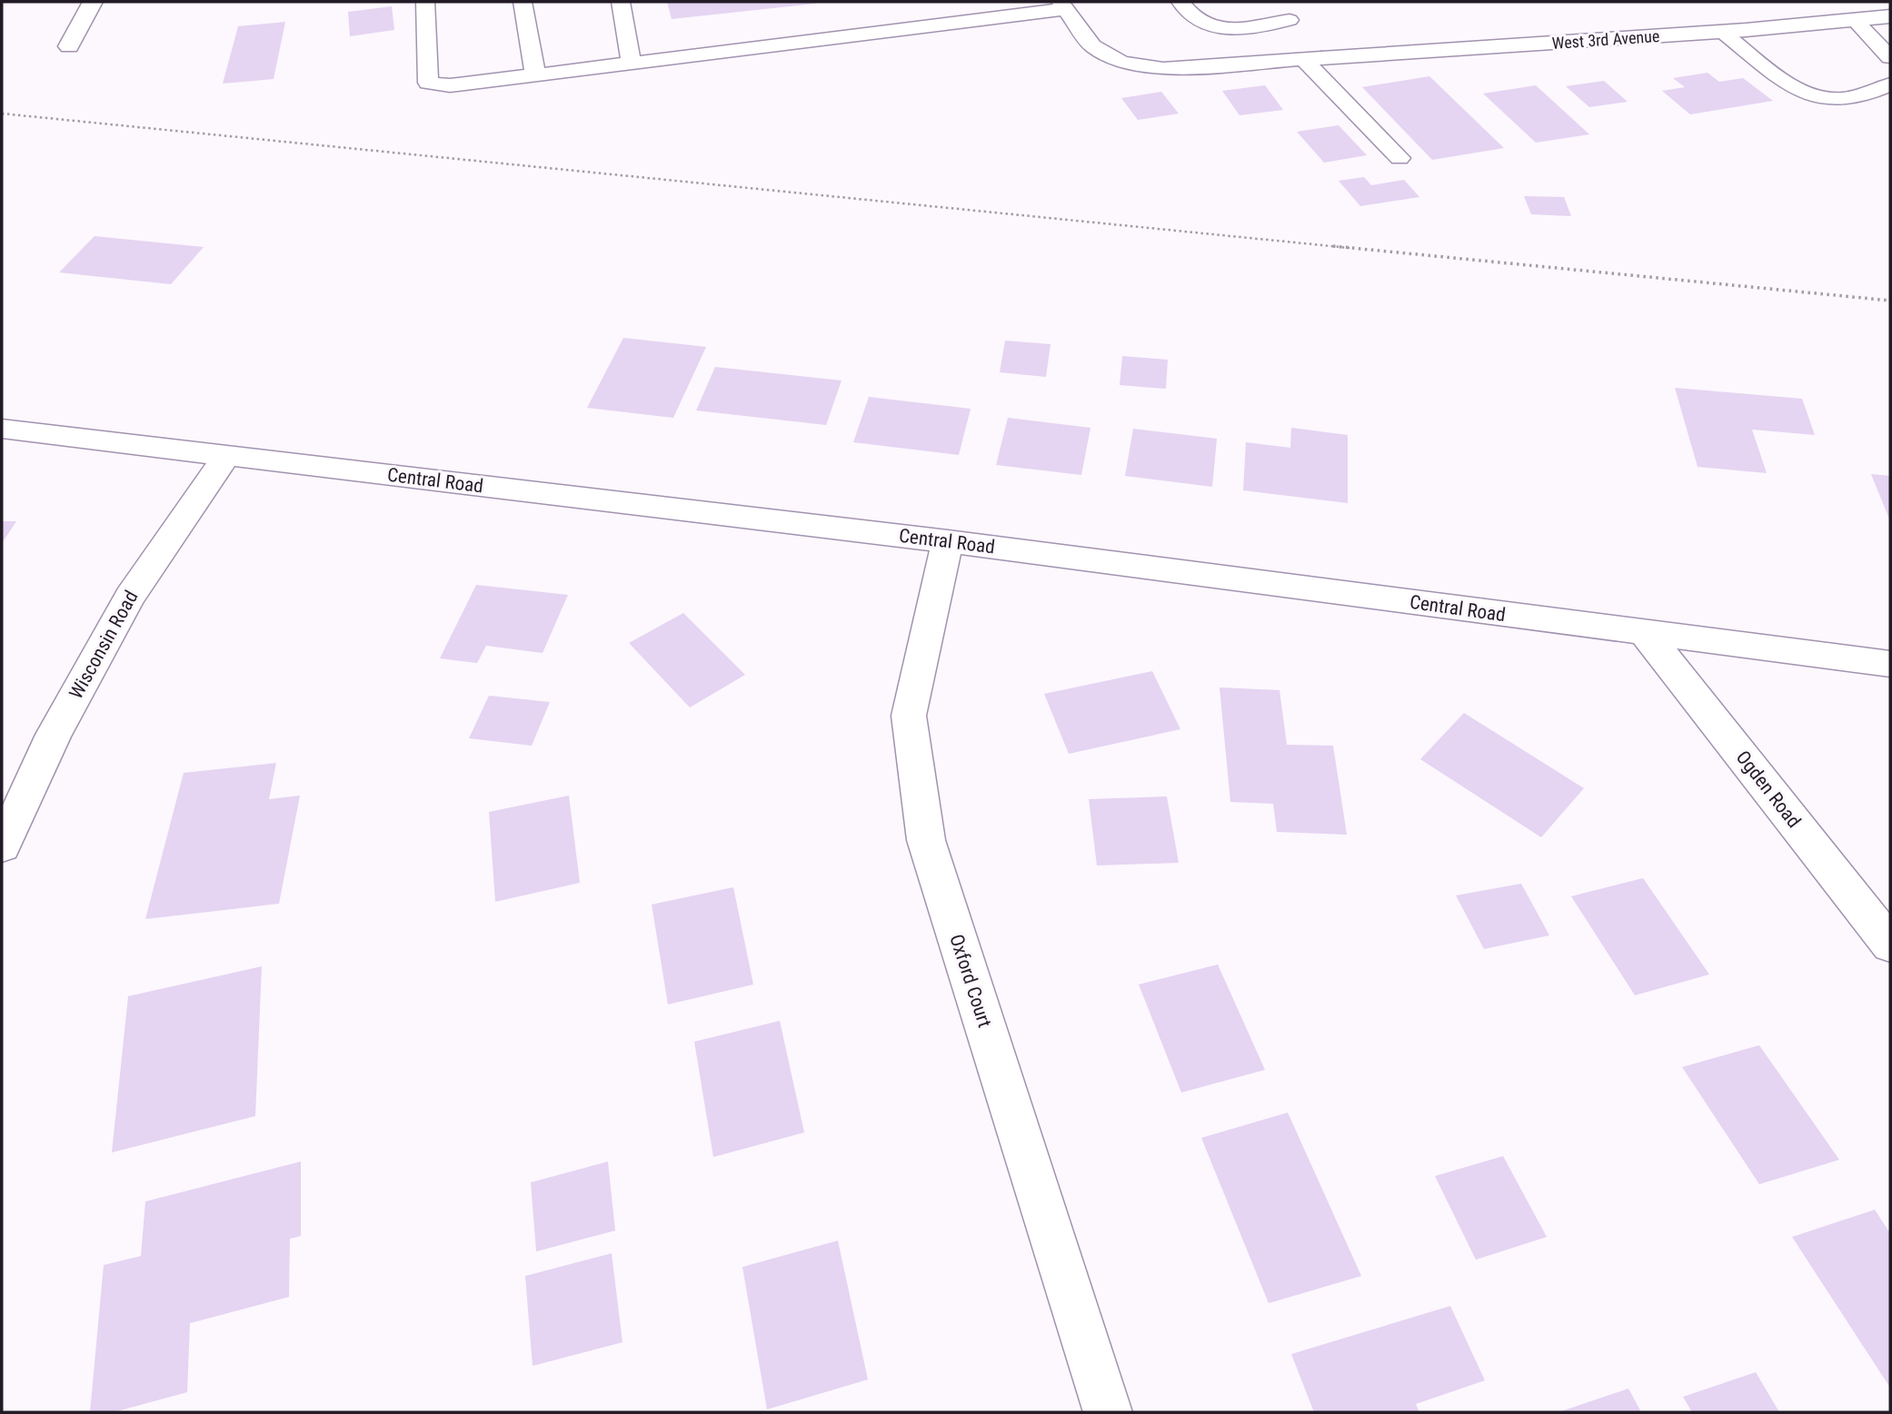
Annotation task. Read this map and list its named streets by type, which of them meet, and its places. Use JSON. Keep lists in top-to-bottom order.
{
  "streets": {
    "street": [
      "West 3rd Avenue",
      "Central Road",
      "Wisconsin Road",
      "Ogden Road",
      "Oxford Court"
    ]
  },
  "crossings": [
    ["Central Road", "Wisconsin Road"],
    ["Central Road", "Ogden Road"],
    ["Central Road", "Oxford Court"]
  ]
}
